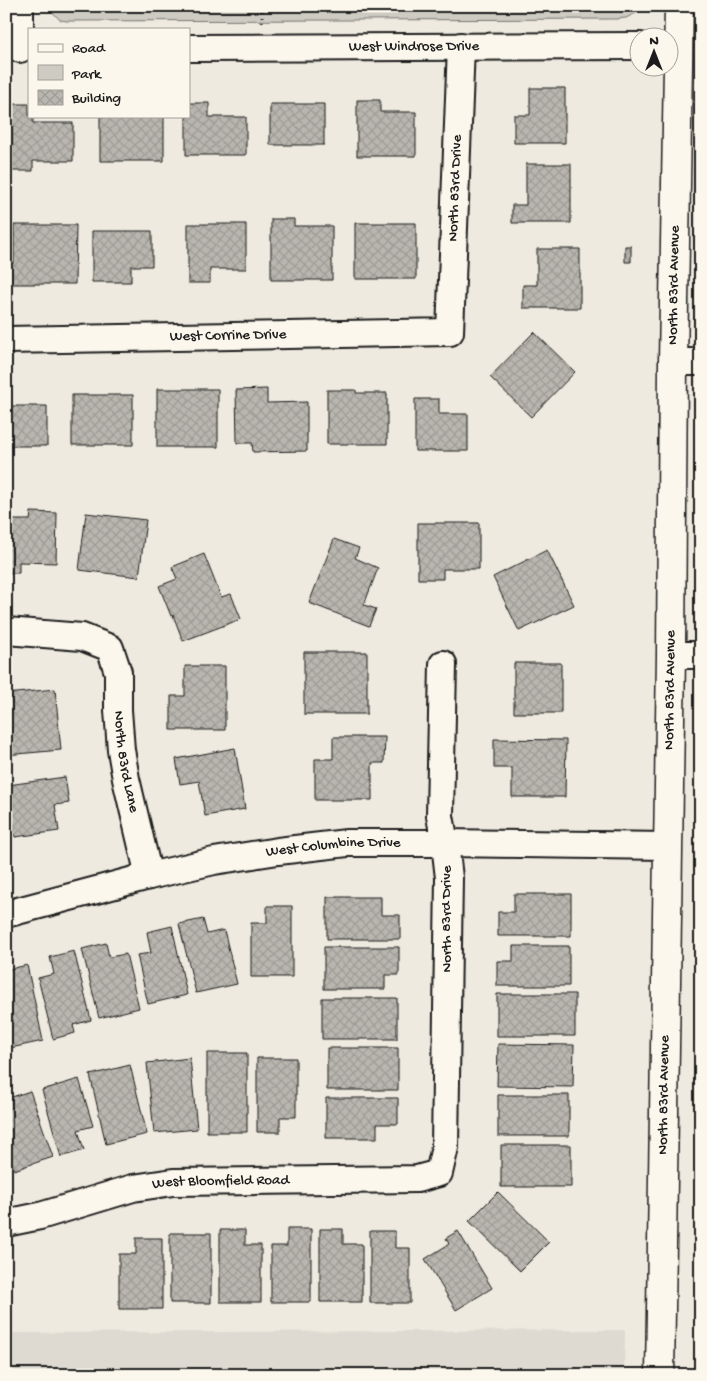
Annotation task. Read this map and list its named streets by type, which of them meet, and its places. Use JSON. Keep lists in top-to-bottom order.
{
  "streets": {
    "main road": ["North 83rd Avenue"],
    "street": [
      "West Windrose Drive",
      "North 83rd Drive",
      "West Corrine Drive",
      "North 83rd Lane",
      "West Columbine Drive",
      "West Bloomfield Road"
    ]
  },
  "crossings": [
    ["West Windrose Drive", "North 83rd Drive"],
    ["North 83rd Drive", "West Corrine Drive"],
    ["North 83rd Drive", "West Columbine Drive"],
    ["North 83rd Drive", "West Bloomfield Road"],
    ["North 83rd Avenue", "West Columbine Drive"],
    ["North 83rd Lane", "West Columbine Drive"]
  ],
  "legend": ["Road", "Park", "Building"],
  "north": "top"
}
